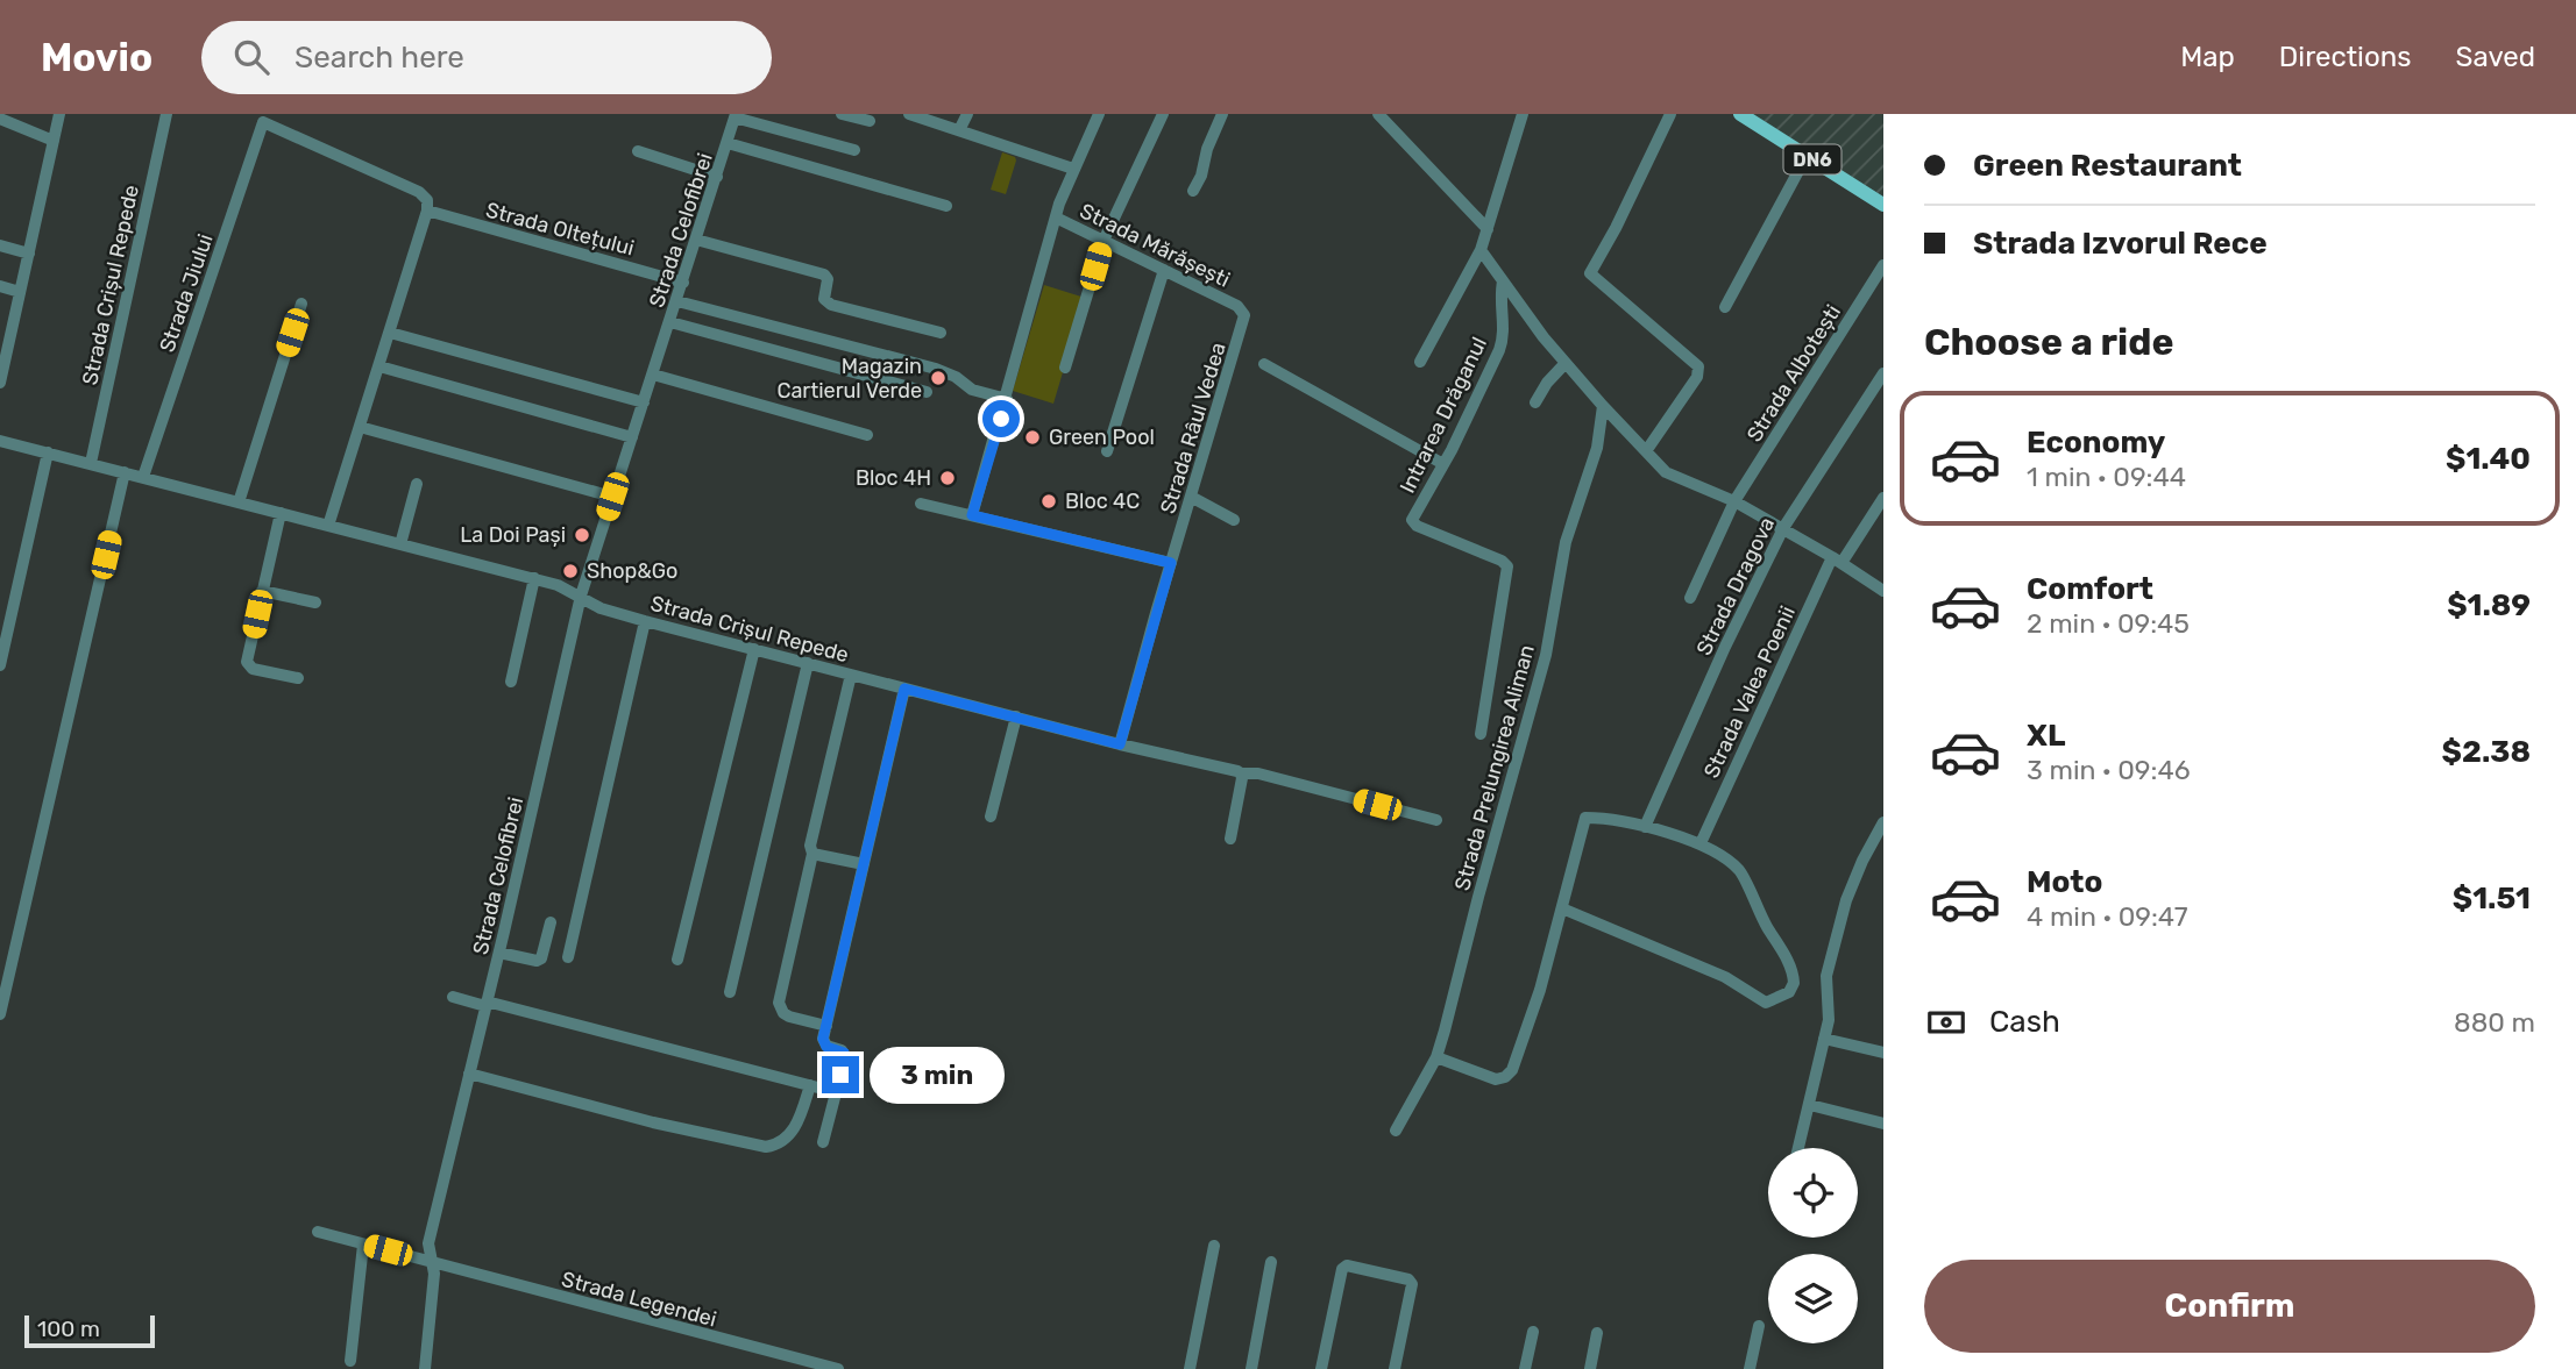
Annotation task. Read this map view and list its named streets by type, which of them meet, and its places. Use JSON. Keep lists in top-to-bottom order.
{
  "streets": {
    "main road": ["DN6"],
    "street": [
      "Strada Oltețului",
      "Strada Celofibrei",
      "Strada Mărășești",
      "Strada Crișul Repede",
      "Strada Jiului",
      "Strada Albotești",
      "Intrarea Drăganul",
      "Strada Râul Vedea",
      "Strada Dragova",
      "Strada Valea Poenii",
      "Strada Prelungirea Aliman",
      "Strada Legendei"
    ]
  },
  "crossings": [
    ["Strada Oltețului", "Strada Celofibrei"],
    ["Strada Celofibrei", "Strada Crișul Repede"],
    ["Strada Celofibrei", "Strada Legendei"],
    ["Strada Mărășești", "Strada Râul Vedea"],
    ["Strada Crișul Repede", "Strada Jiului"],
    ["Strada Crișul Repede", "Strada Râul Vedea"]
  ],
  "places": [
    "Magazin Cartierul Verde",
    "Green Pool",
    "Bloc 4H",
    "Bloc 4C",
    "La Doi Pași",
    "Shop&Go"
  ],
  "scale_bar": "100 m",
  "page": {
    "header": "Movio",
    "search": "Search here",
    "nav": ["Map", "Directions", "Saved"],
    "banner": ["Green Restaurant", "Strada Izvorul Rece"],
    "heading": "Choose a ride",
    "list": [
      {
        "name": "Economy",
        "note": "1 min · 09:44",
        "value": "$1.40"
      },
      {
        "name": "Comfort",
        "note": "2 min · 09:45",
        "value": "$1.89"
      },
      {
        "name": "XL",
        "note": "3 min · 09:46",
        "value": "$2.38"
      },
      {
        "name": "Moto",
        "note": "4 min · 09:47",
        "value": "$1.51"
      }
    ],
    "pay": ["Cash", "880 m"],
    "bubble": "3 min",
    "buttons": "Confirm",
    "scale": "100 m"
  }
}
